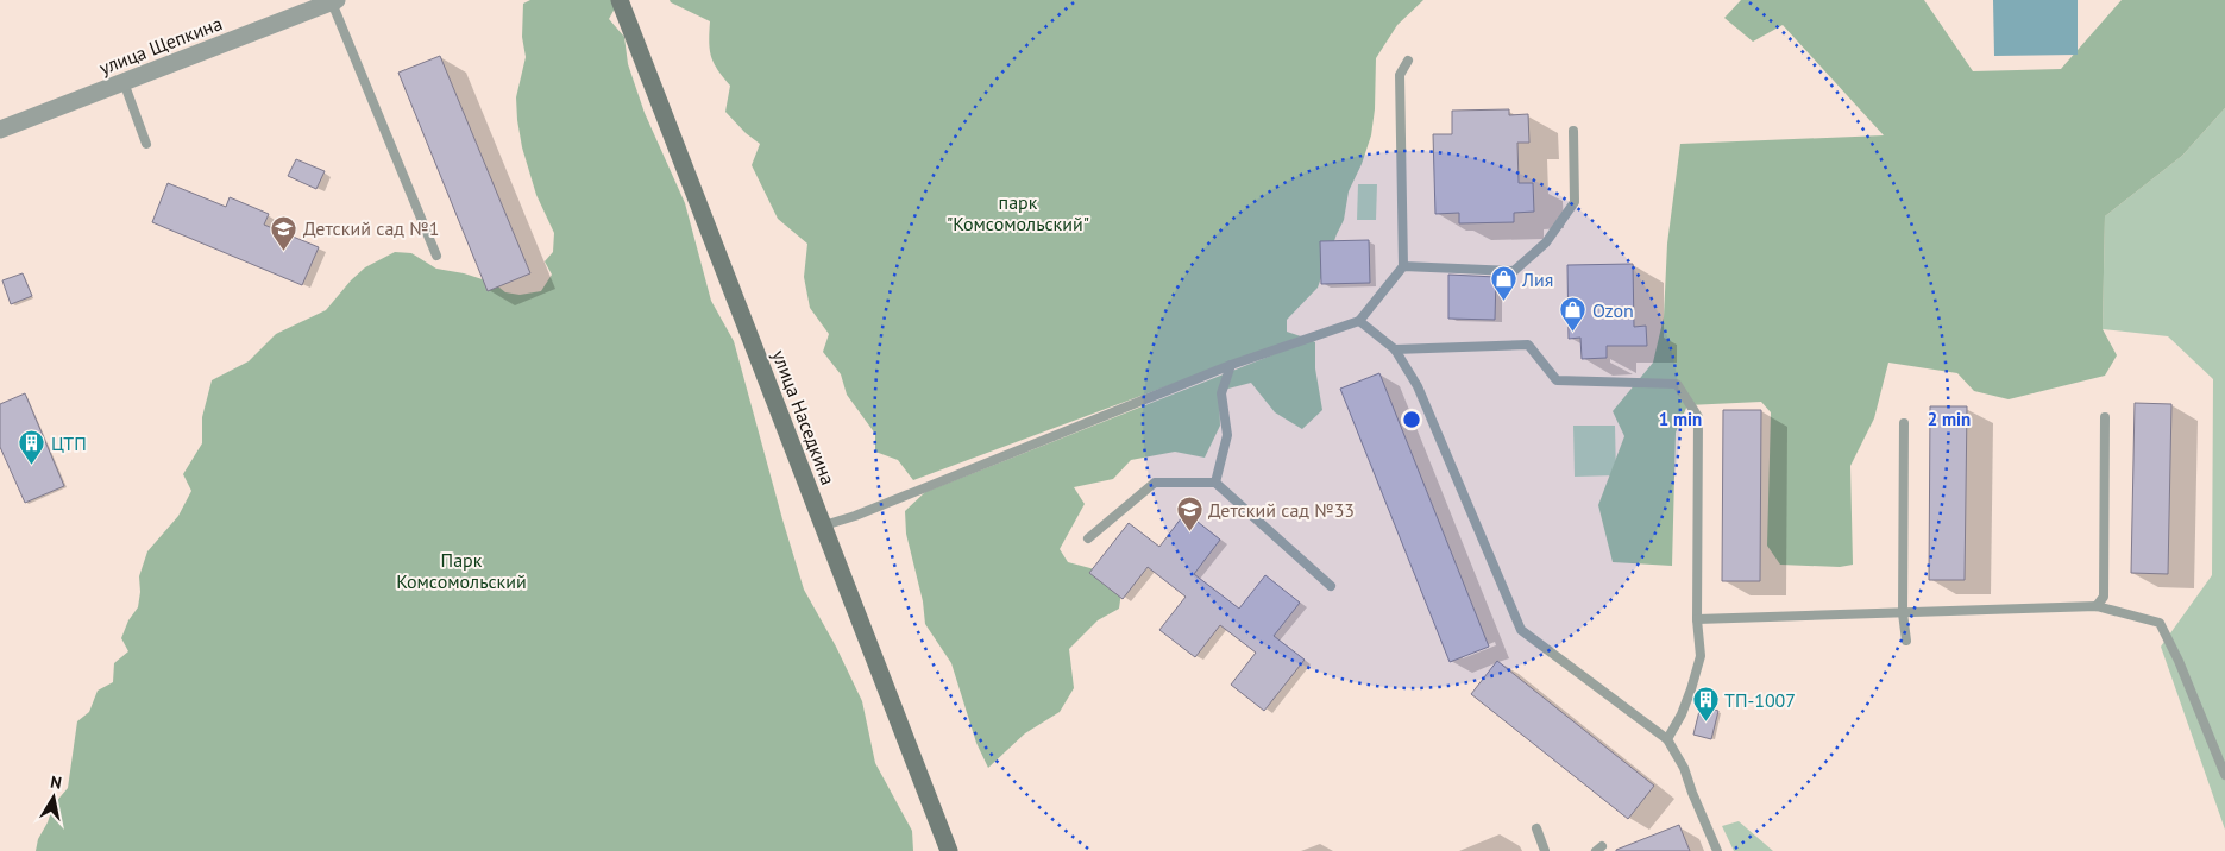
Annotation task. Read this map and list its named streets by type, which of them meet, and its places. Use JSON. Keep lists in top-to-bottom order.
{
  "streets": {
    "main road": ["улица Наседкина"],
    "street": ["улица Щепкина"]
  },
  "parks": ["парк \"Комсомольский\"", "Парк Комсомольский"],
  "places": {
    "school or university": ["Детский сад №1", "Детский сад №33"],
    "shop": ["Лия", "Ozon"],
    "building": ["ЦТП", "ТП-1007"]
  },
  "north": "top",
  "rings": ["1 min", "2 min"]
}
